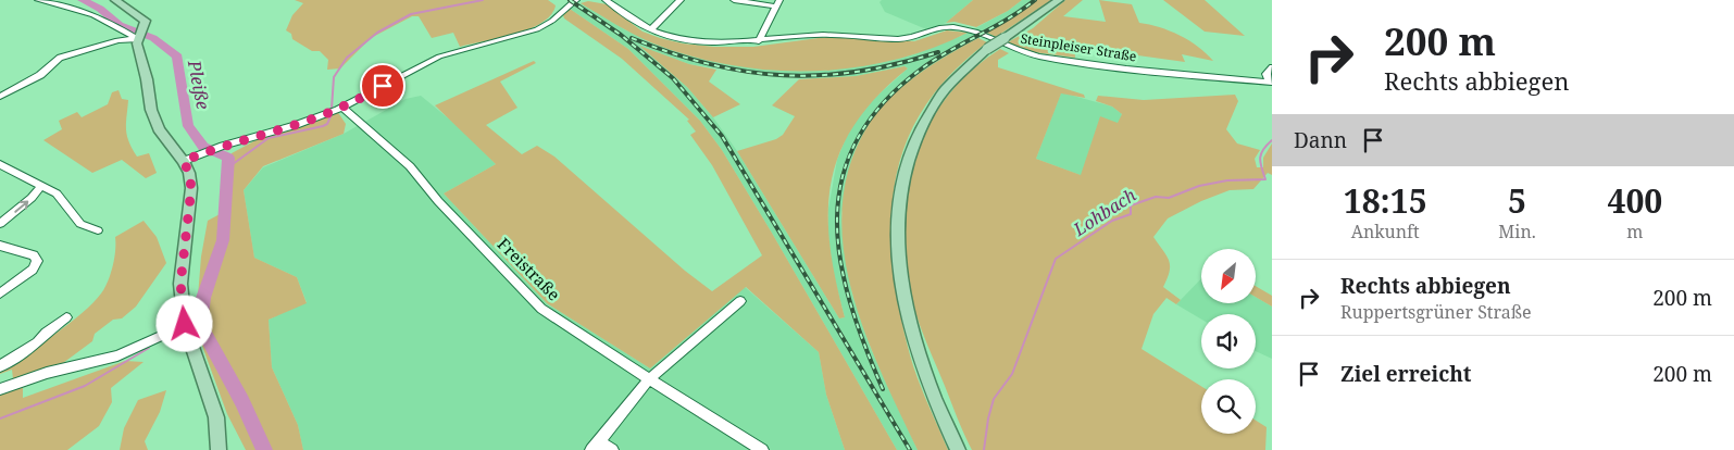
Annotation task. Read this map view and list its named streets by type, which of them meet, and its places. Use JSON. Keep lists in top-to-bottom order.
{
  "streets": {
    "street": ["Steinpleiser Straße", "Freistraße"]
  },
  "water": ["Pleiße", "Lohbach"],
  "north": "bottom left",
  "page": {
    "turn": ["200 m", "Rechts abbiegen"],
    "then": "Dann",
    "eta": [
      "18:15",
      "Ankunft",
      "5",
      "Min.",
      "400",
      "m"
    ],
    "list": [
      {
        "name": "Rechts abbiegen",
        "note": "Ruppertsgrüner Straße",
        "value": "200 m"
      },
      {
        "name": "Ziel erreicht",
        "value": "200 m"
      }
    ]
  }
}
